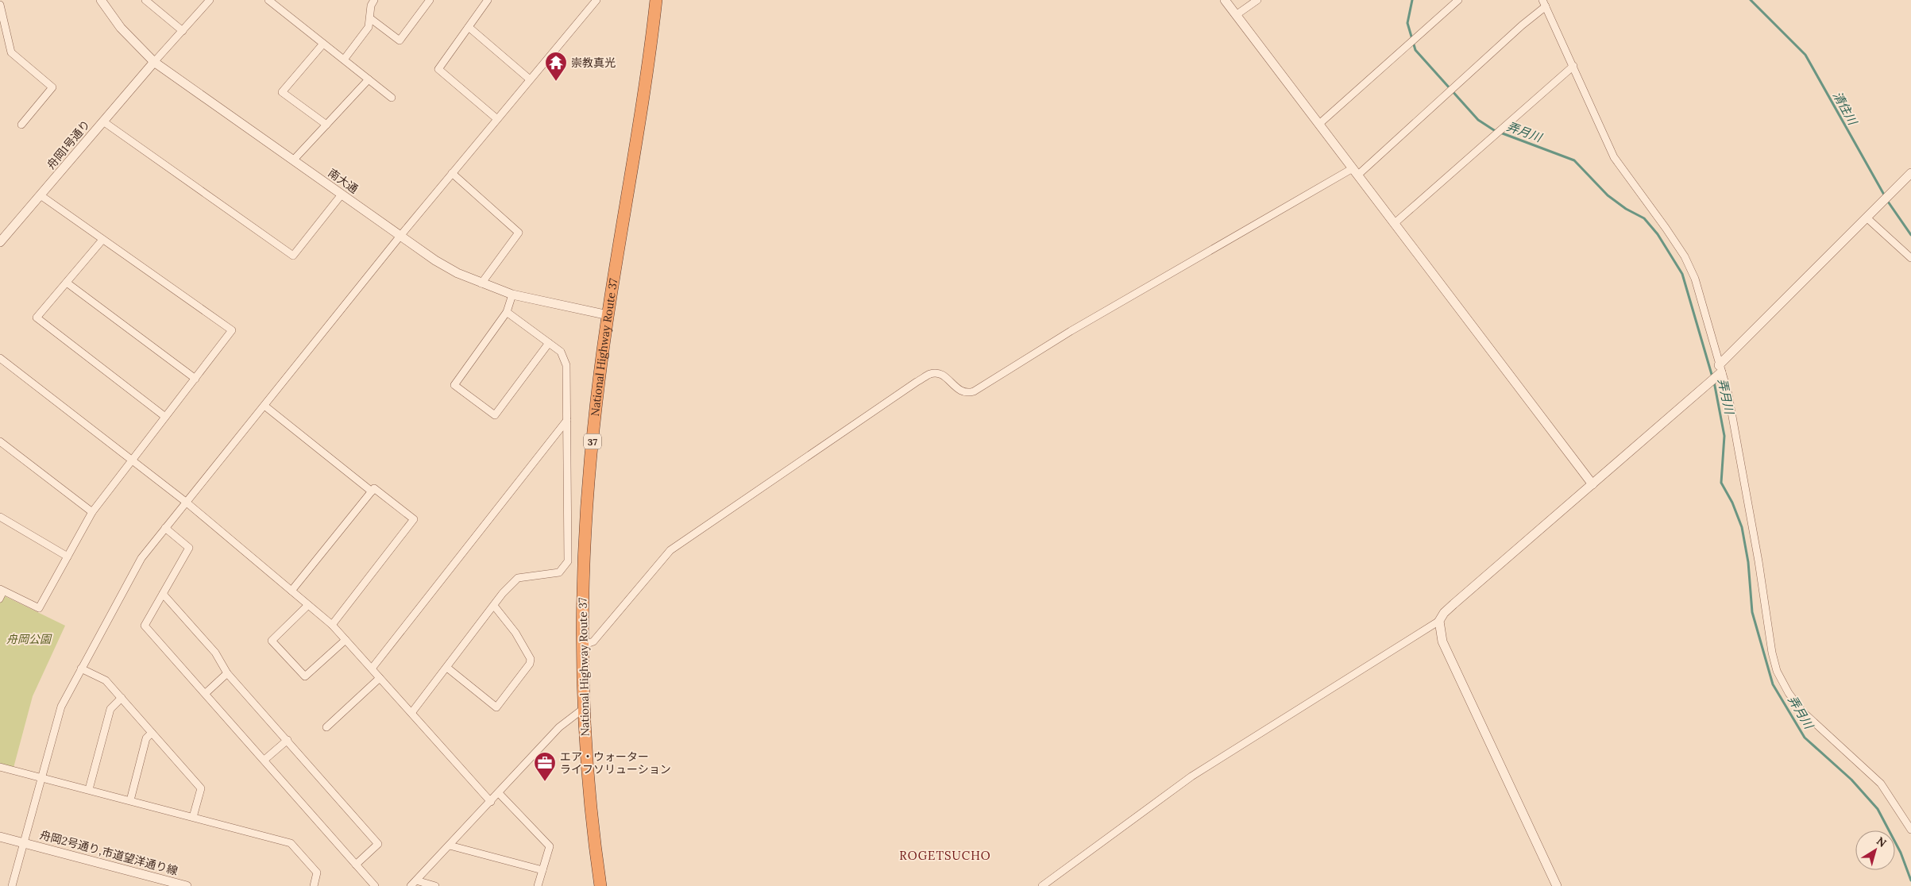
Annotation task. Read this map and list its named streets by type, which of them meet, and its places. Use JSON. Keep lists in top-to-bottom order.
{
  "streets": {
    "highway": ["National Highway Route 37", "37"],
    "street": ["舟岡1号通り", "南大通", "舟岡2号通り,市道望洋通り線"]
  },
  "crossings": [
    ["舟岡1号通り", "南大通"],
    ["南大通", "National Highway Route 37"]
  ],
  "districts": ["ROGETSUCHO"],
  "water": ["清住川", "弄月川"],
  "parks": ["舟岡公園"],
  "places": {
    "temple": ["崇教真光"],
    "office": ["エア・ウォーター ライフソリューション"]
  },
  "north": "top right"
}
